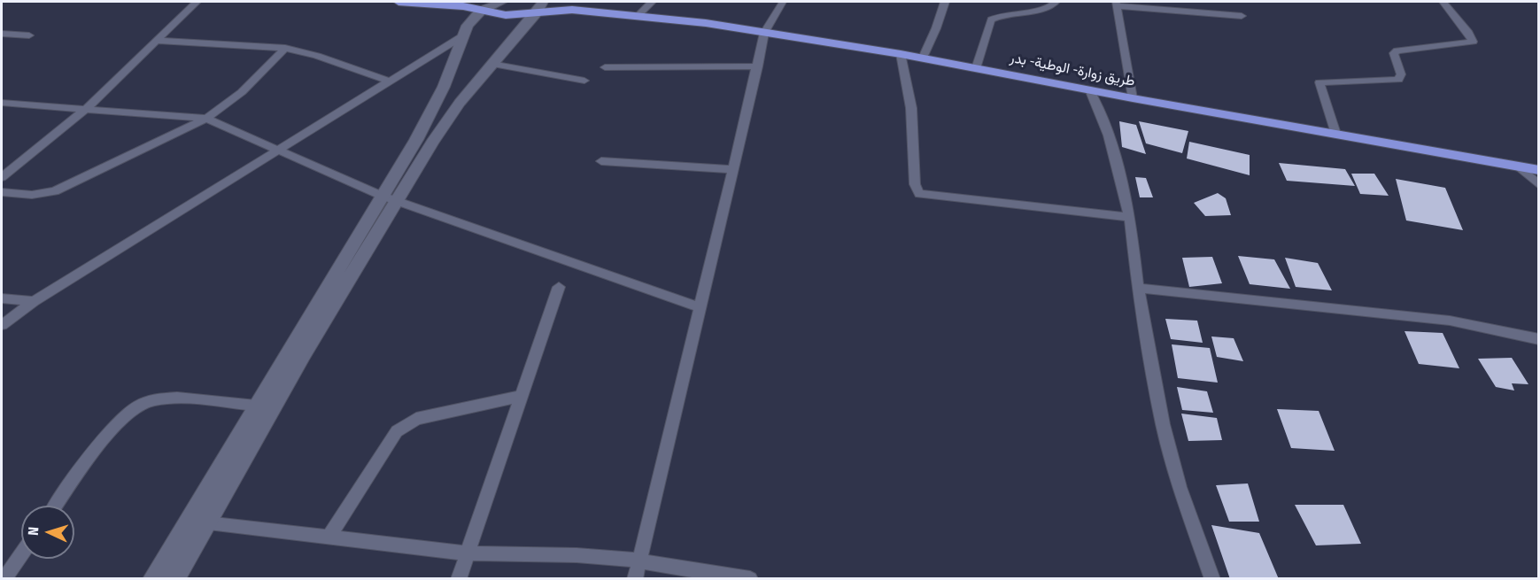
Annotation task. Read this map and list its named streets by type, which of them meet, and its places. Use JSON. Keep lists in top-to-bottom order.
{
  "streets": {
    "highway": ["طريق زوارة- الوطية- بدر"]
  },
  "north": "left"
}
